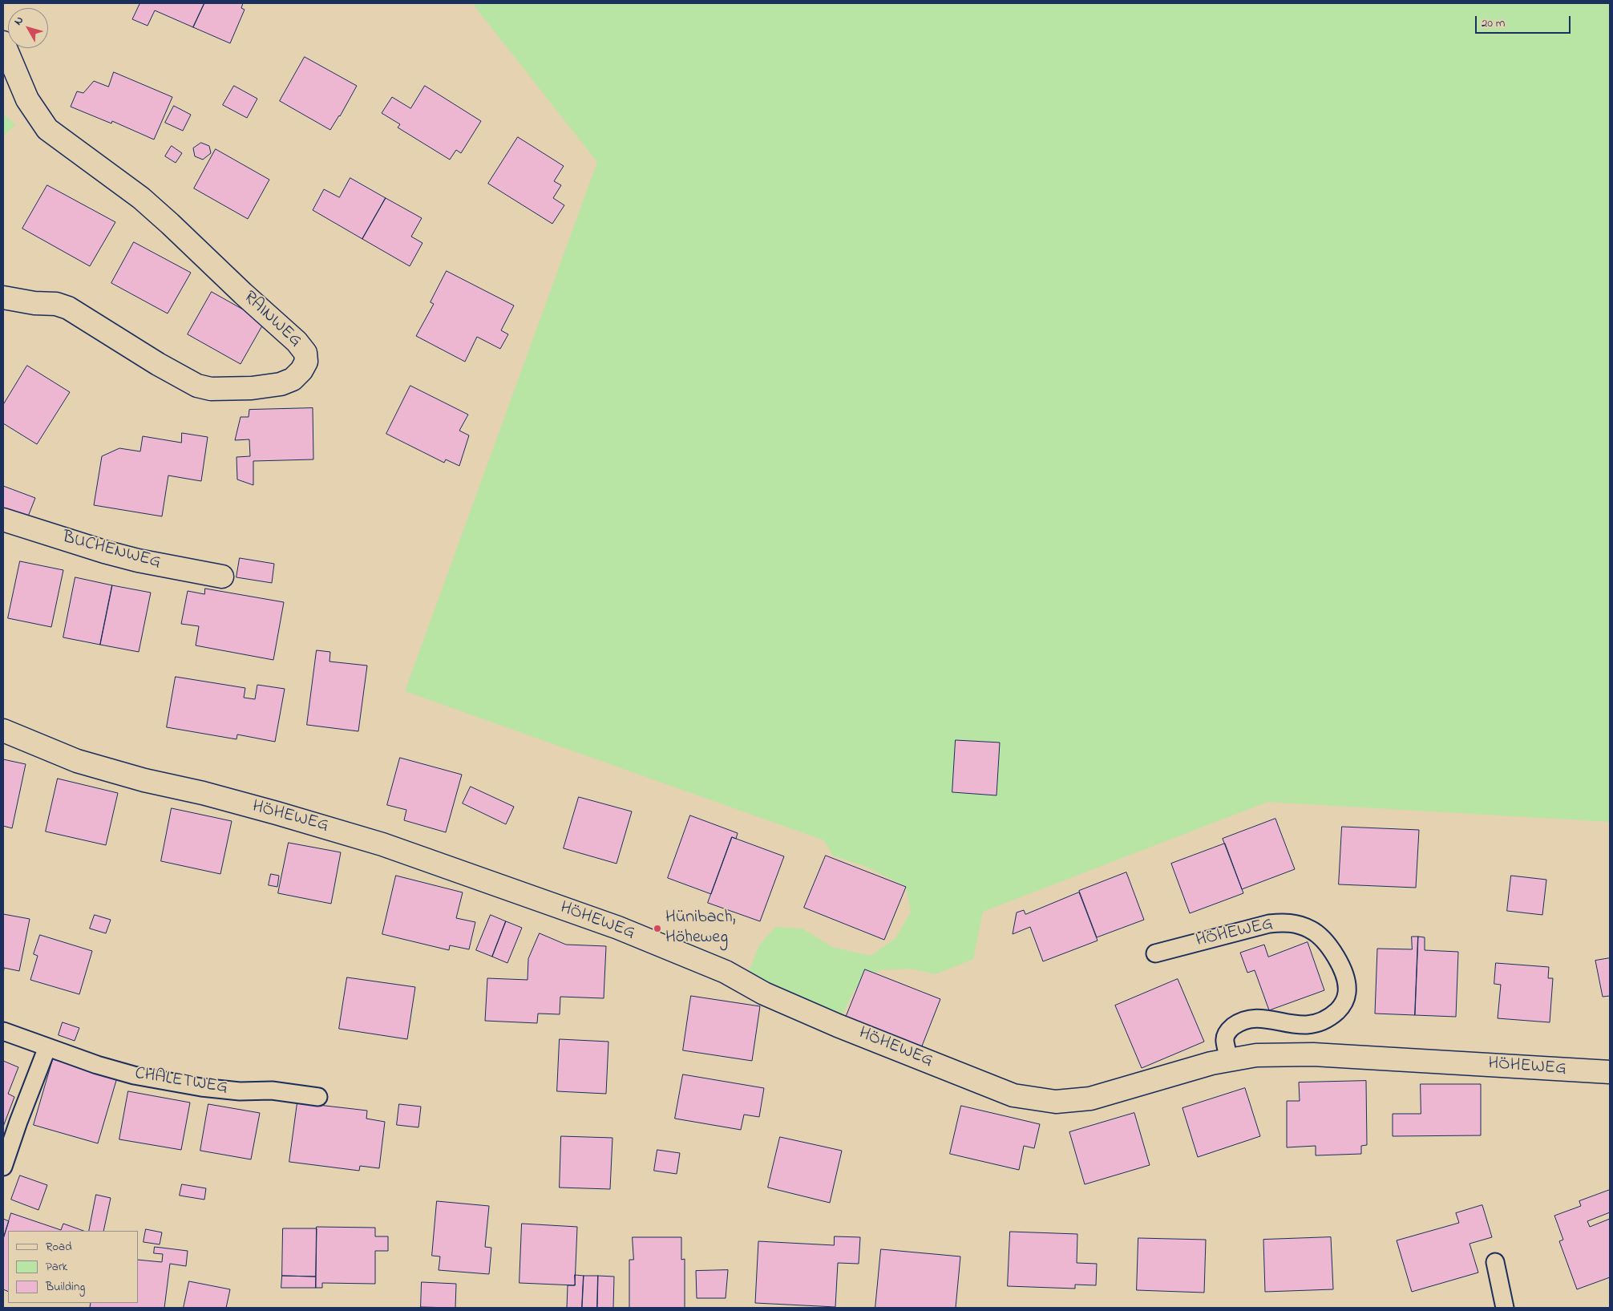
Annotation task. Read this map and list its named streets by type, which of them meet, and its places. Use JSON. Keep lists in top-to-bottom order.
{
  "streets": {
    "street": ["RAINWEG", "BUCHENWEG", "HÖHEWEG"],
    "lane": ["CHALETWEG"]
  },
  "places": ["Hünibach, Höheweg"],
  "legend": ["Road", "Park", "Building"],
  "scale_bar": "20 m",
  "north": "top left"
}
